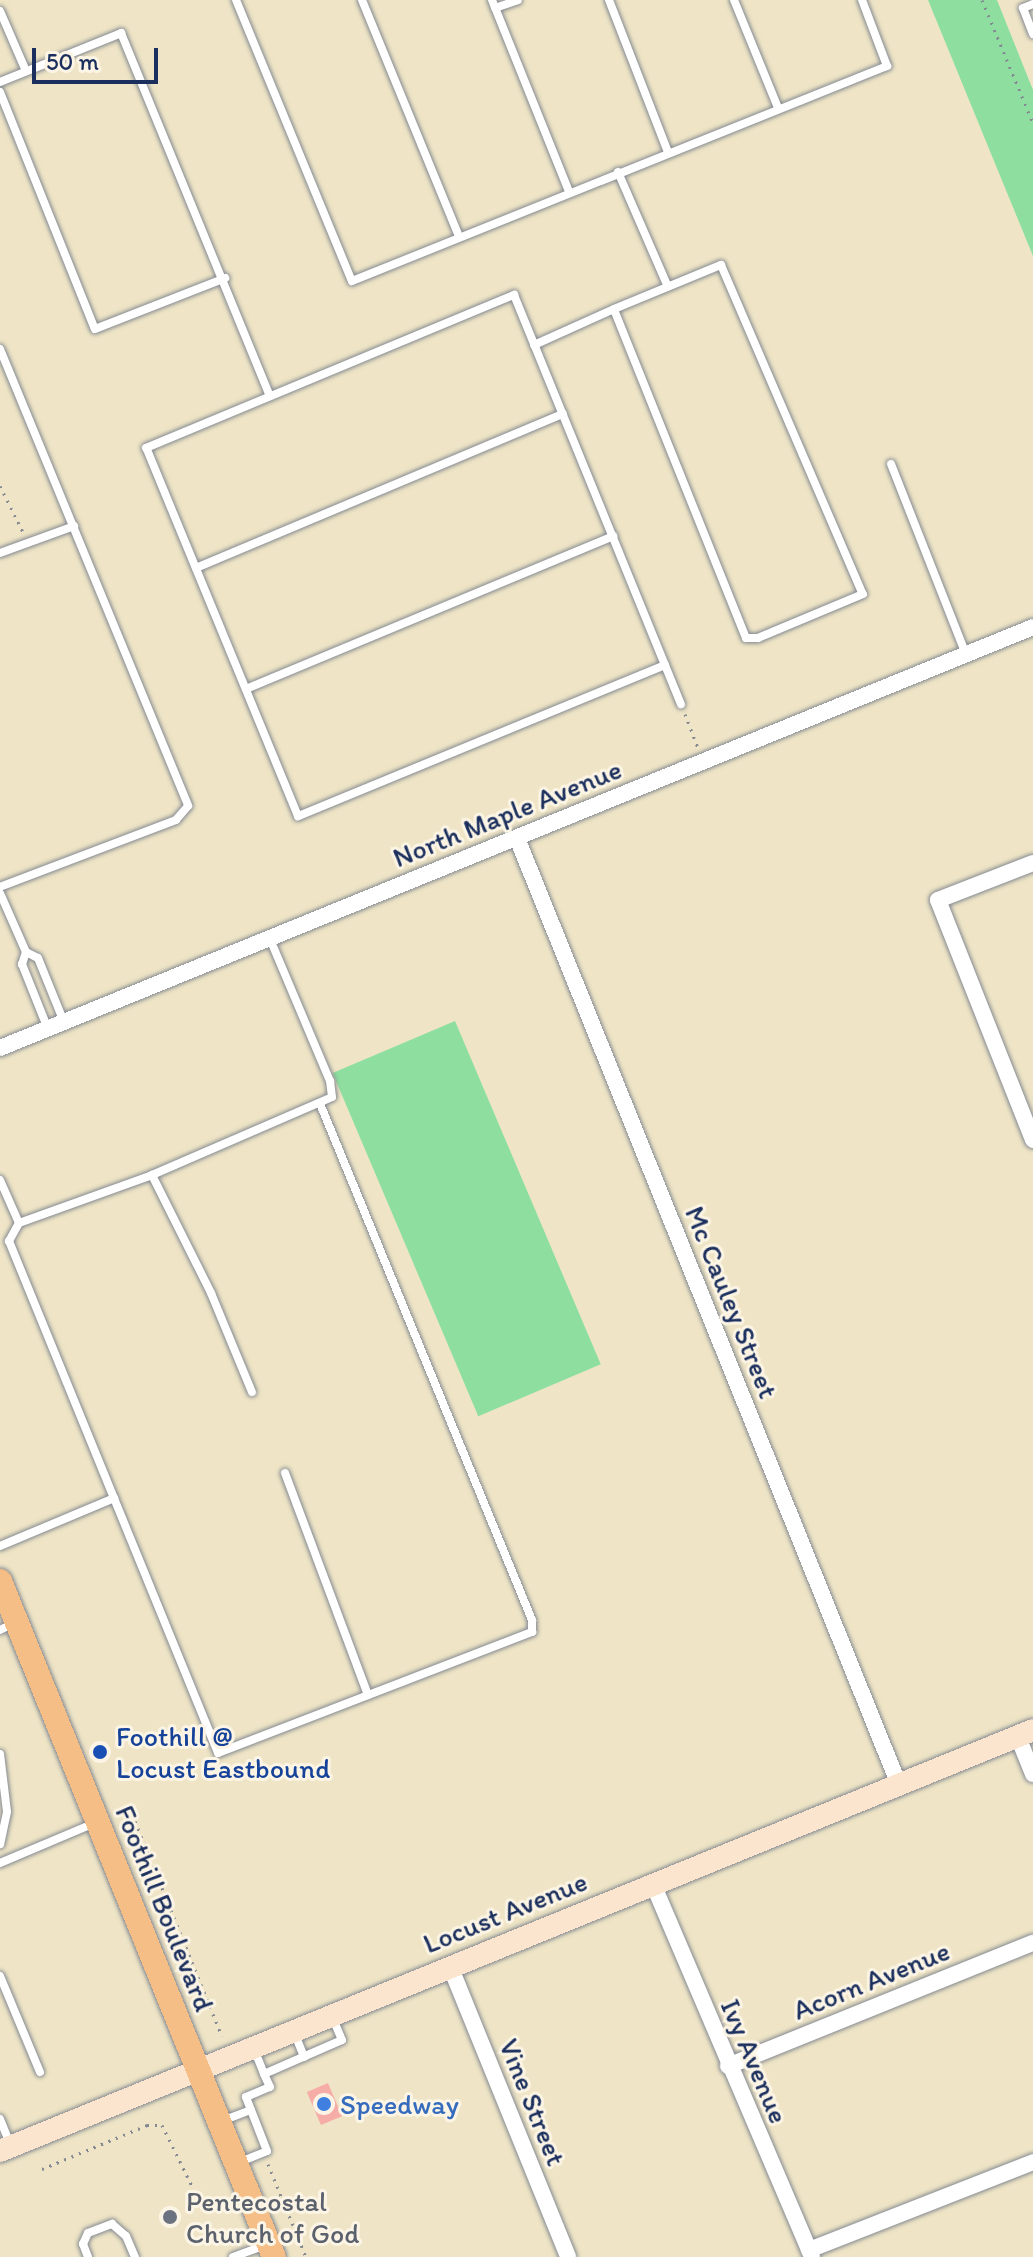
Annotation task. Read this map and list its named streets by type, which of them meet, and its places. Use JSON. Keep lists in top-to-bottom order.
{
  "streets": {
    "main road": ["Foothill Boulevard"],
    "street": [
      "North Maple Avenue",
      "Mc Cauley Street",
      "Locust Avenue",
      "Acorn Avenue",
      "Ivy Avenue",
      "Vine Street"
    ]
  },
  "crossings": [
    ["North Maple Avenue", "Mc Cauley Street"],
    ["Mc Cauley Street", "Locust Avenue"],
    ["Foothill Boulevard", "Locust Avenue"],
    ["Locust Avenue", "Ivy Avenue"],
    ["Locust Avenue", "Vine Street"],
    ["Acorn Avenue", "Ivy Avenue"]
  ],
  "places": ["Foothill @ Locust Eastbound", "Speedway", "Pentecostal Church of God"],
  "scale_bar": "50 m"
}
